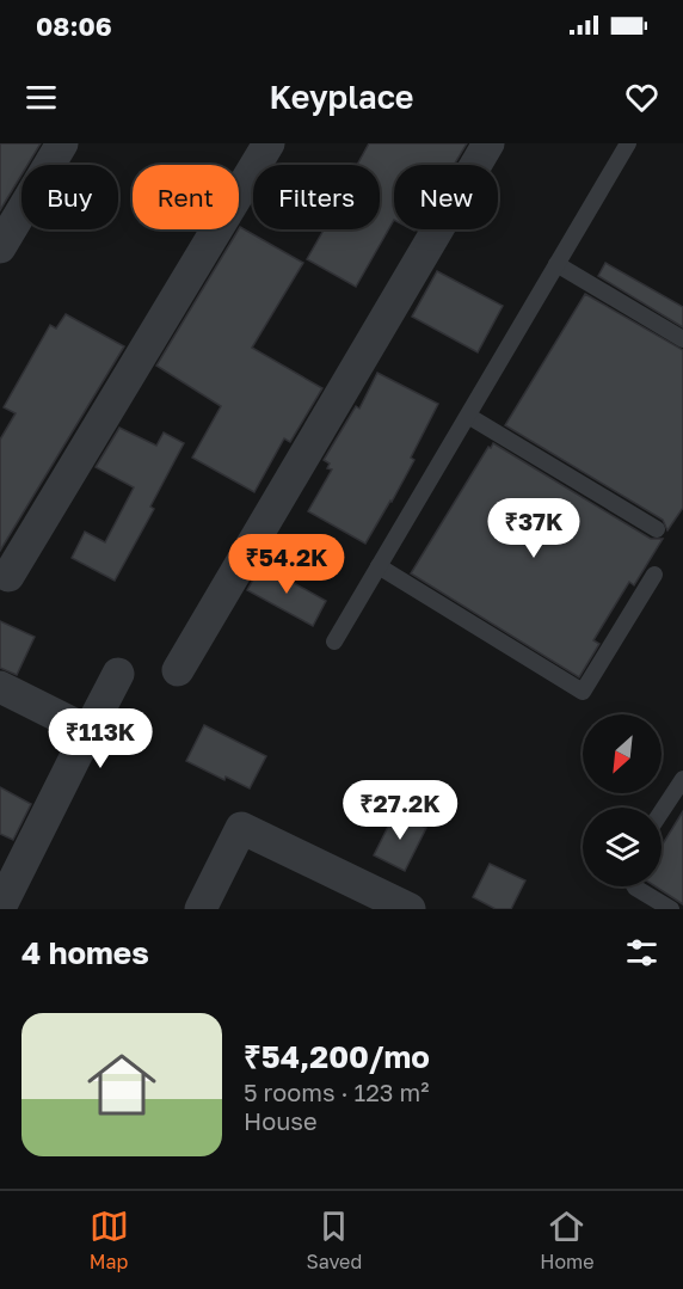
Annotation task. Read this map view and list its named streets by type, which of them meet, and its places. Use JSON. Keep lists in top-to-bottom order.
{
  "north": "bottom left",
  "page": {
    "status": "08:06",
    "header": "Keyplace",
    "chip": [
      "Buy",
      "Rent",
      "Filters",
      "New"
    ],
    "price": [
      "₹37K",
      "₹54.2K",
      "₹113K",
      "₹27.2K"
    ],
    "heading": "4 homes",
    "list": [
      {
        "name": "₹54,200/mo",
        "note": "5 rooms · 123 m² · House"
      }
    ],
    "tabs": ["Map", "Saved", "Home"]
  }
}
